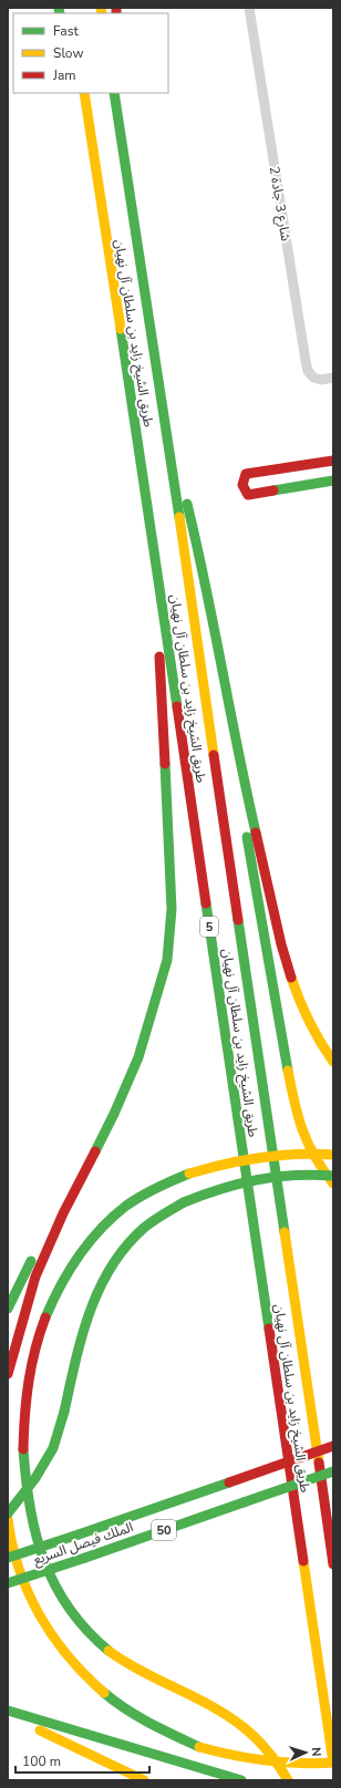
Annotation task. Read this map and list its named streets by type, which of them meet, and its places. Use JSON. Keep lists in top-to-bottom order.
{
  "streets": {
    "main road": [
      "طريق الشيخ زايد بن سلطان آل نهيان",
      "5",
      "50",
      "الملك فيصل السريع"
    ],
    "street": ["شارع 3 جادة 2"]
  },
  "legend": ["Fast", "Slow", "Jam"],
  "scale_bar": "100 m",
  "north": "right"
}
